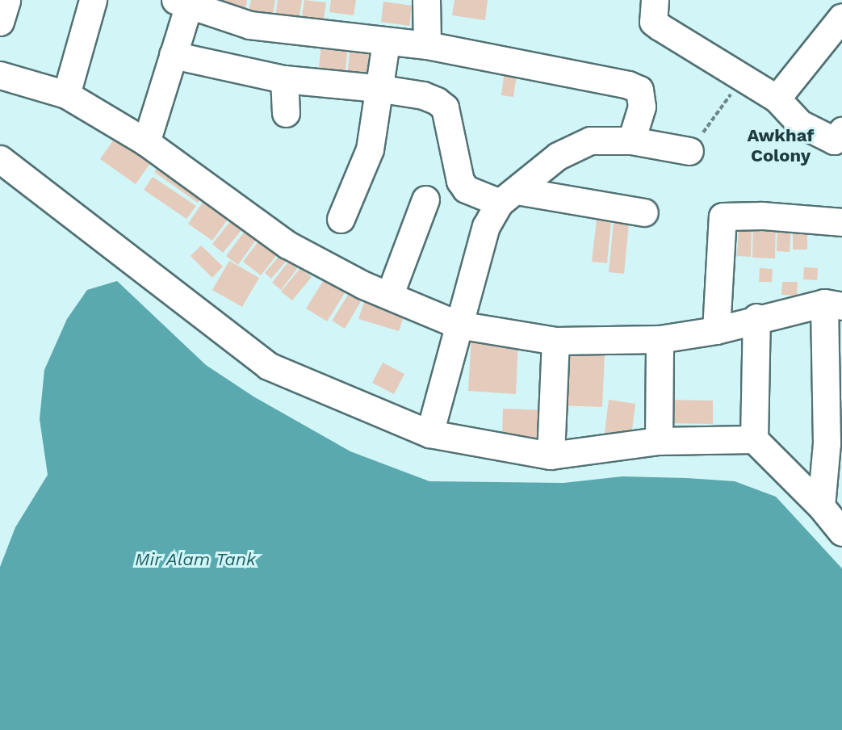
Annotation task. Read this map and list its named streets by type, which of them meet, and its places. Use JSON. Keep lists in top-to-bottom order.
{
  "districts": ["Awkhaf Colony"],
  "water": ["Mir Alam Tank"]
}
